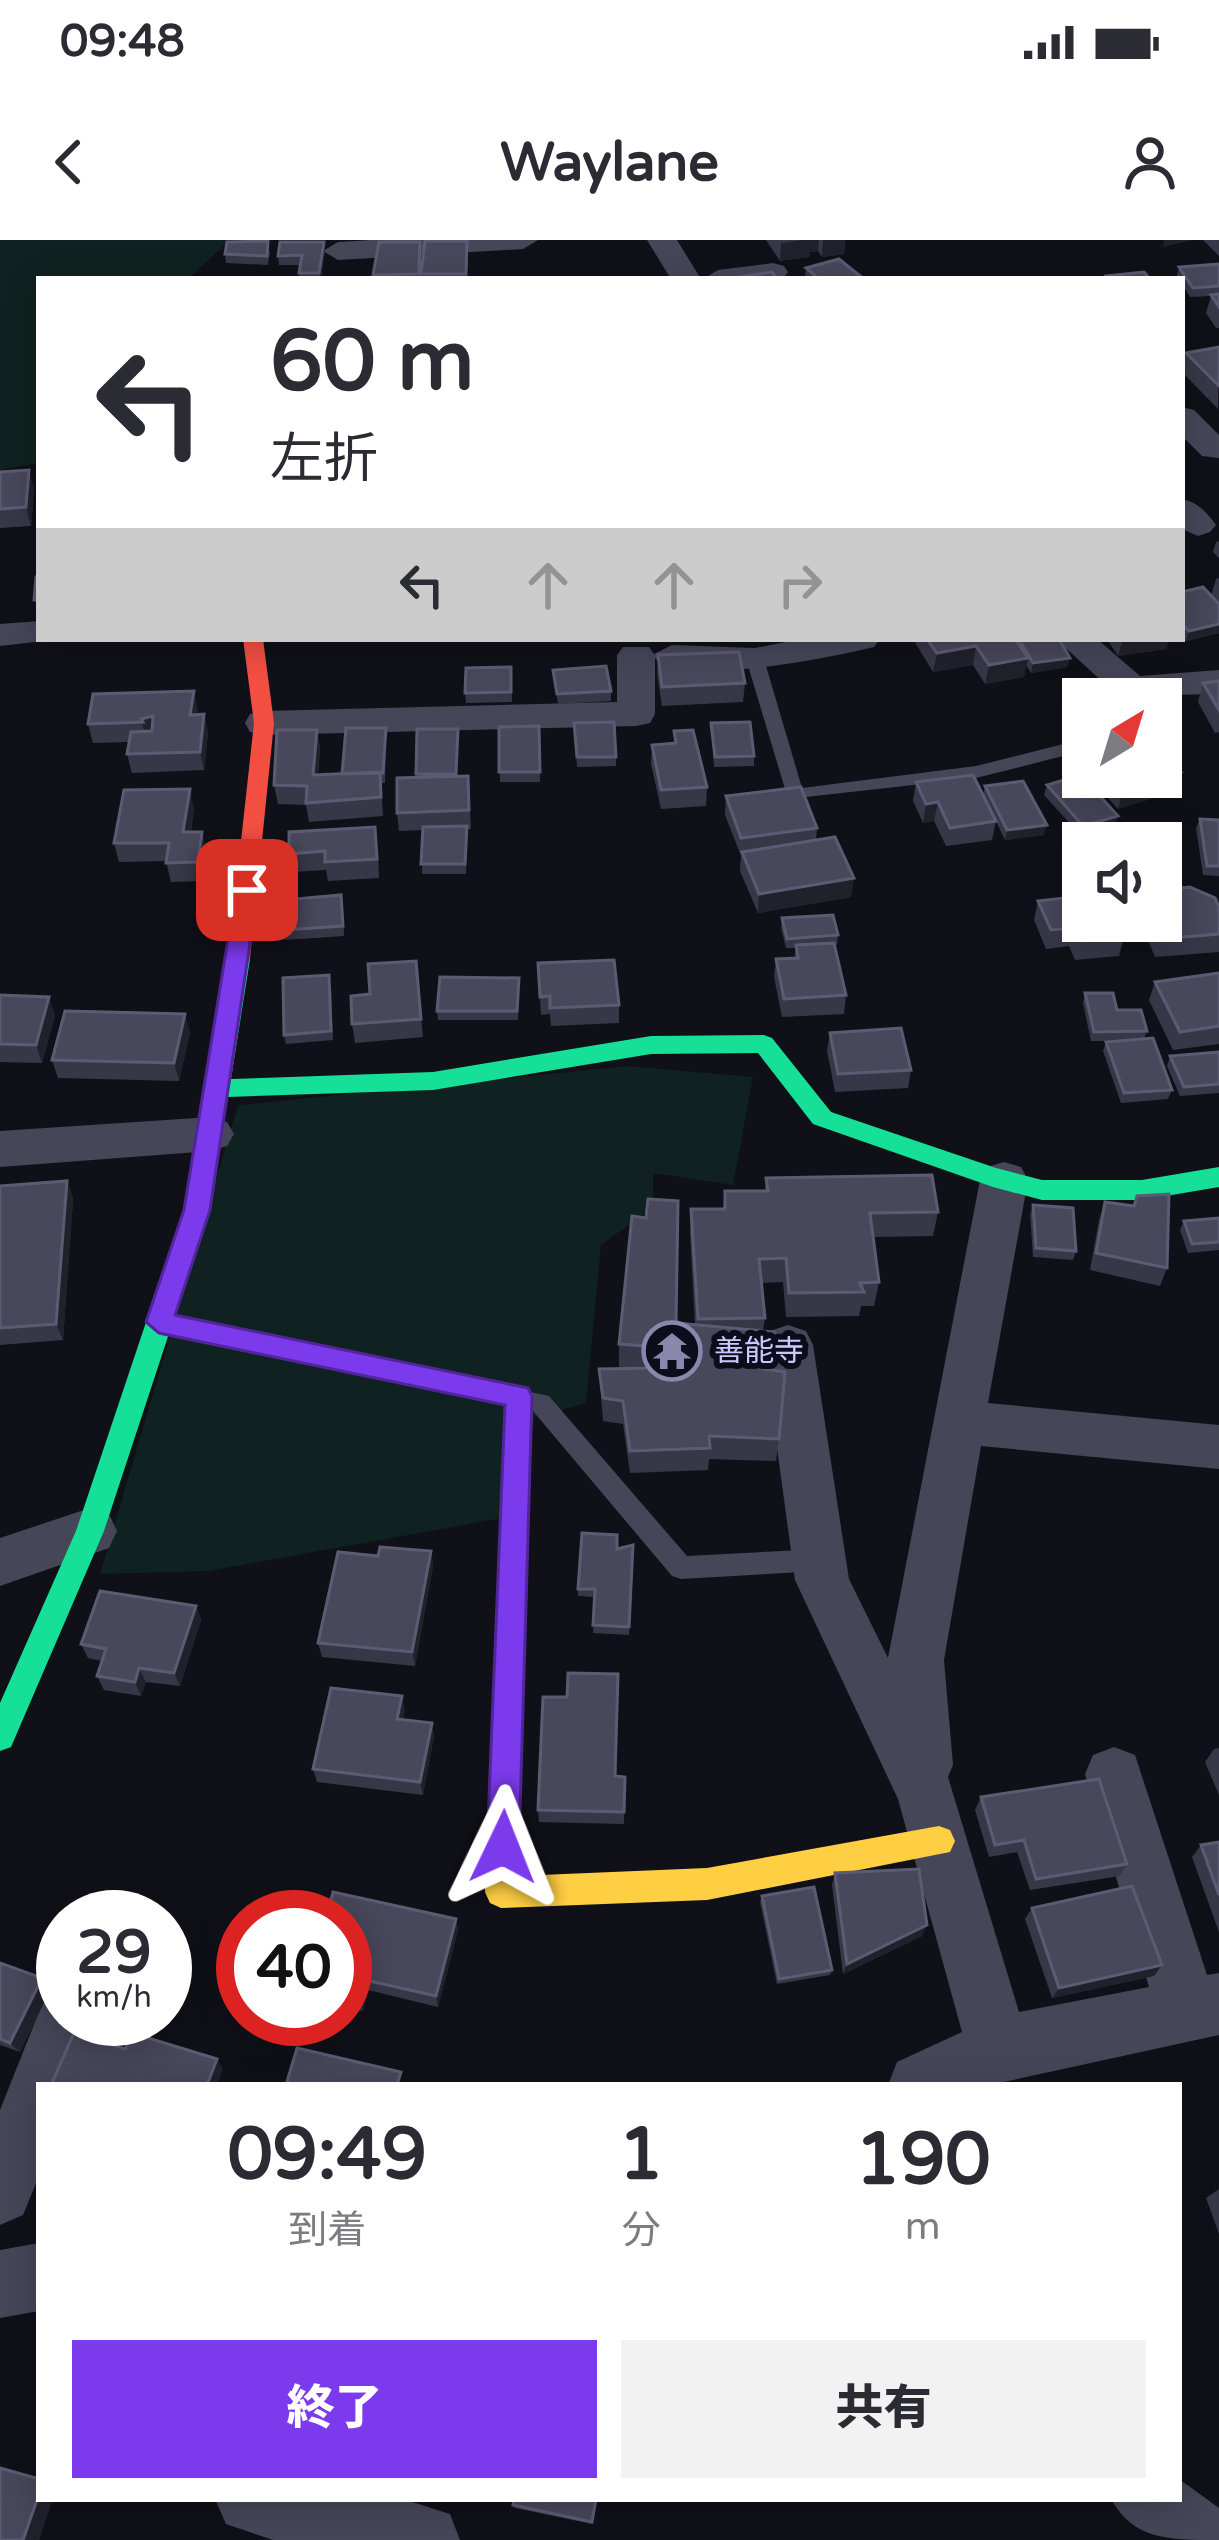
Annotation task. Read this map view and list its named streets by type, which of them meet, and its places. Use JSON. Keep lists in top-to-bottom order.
{
  "places": {
    "temple": ["善能寺"]
  },
  "north": "top right",
  "page": {
    "status": "09:48",
    "header": "Waylane",
    "turn": ["60 m", "左折"],
    "speed": "29 km/h",
    "limit": "40",
    "eta": [
      "09:49",
      "到着",
      "1",
      "分",
      "190",
      "m"
    ],
    "buttons": ["終了", "共有"]
  }
}
